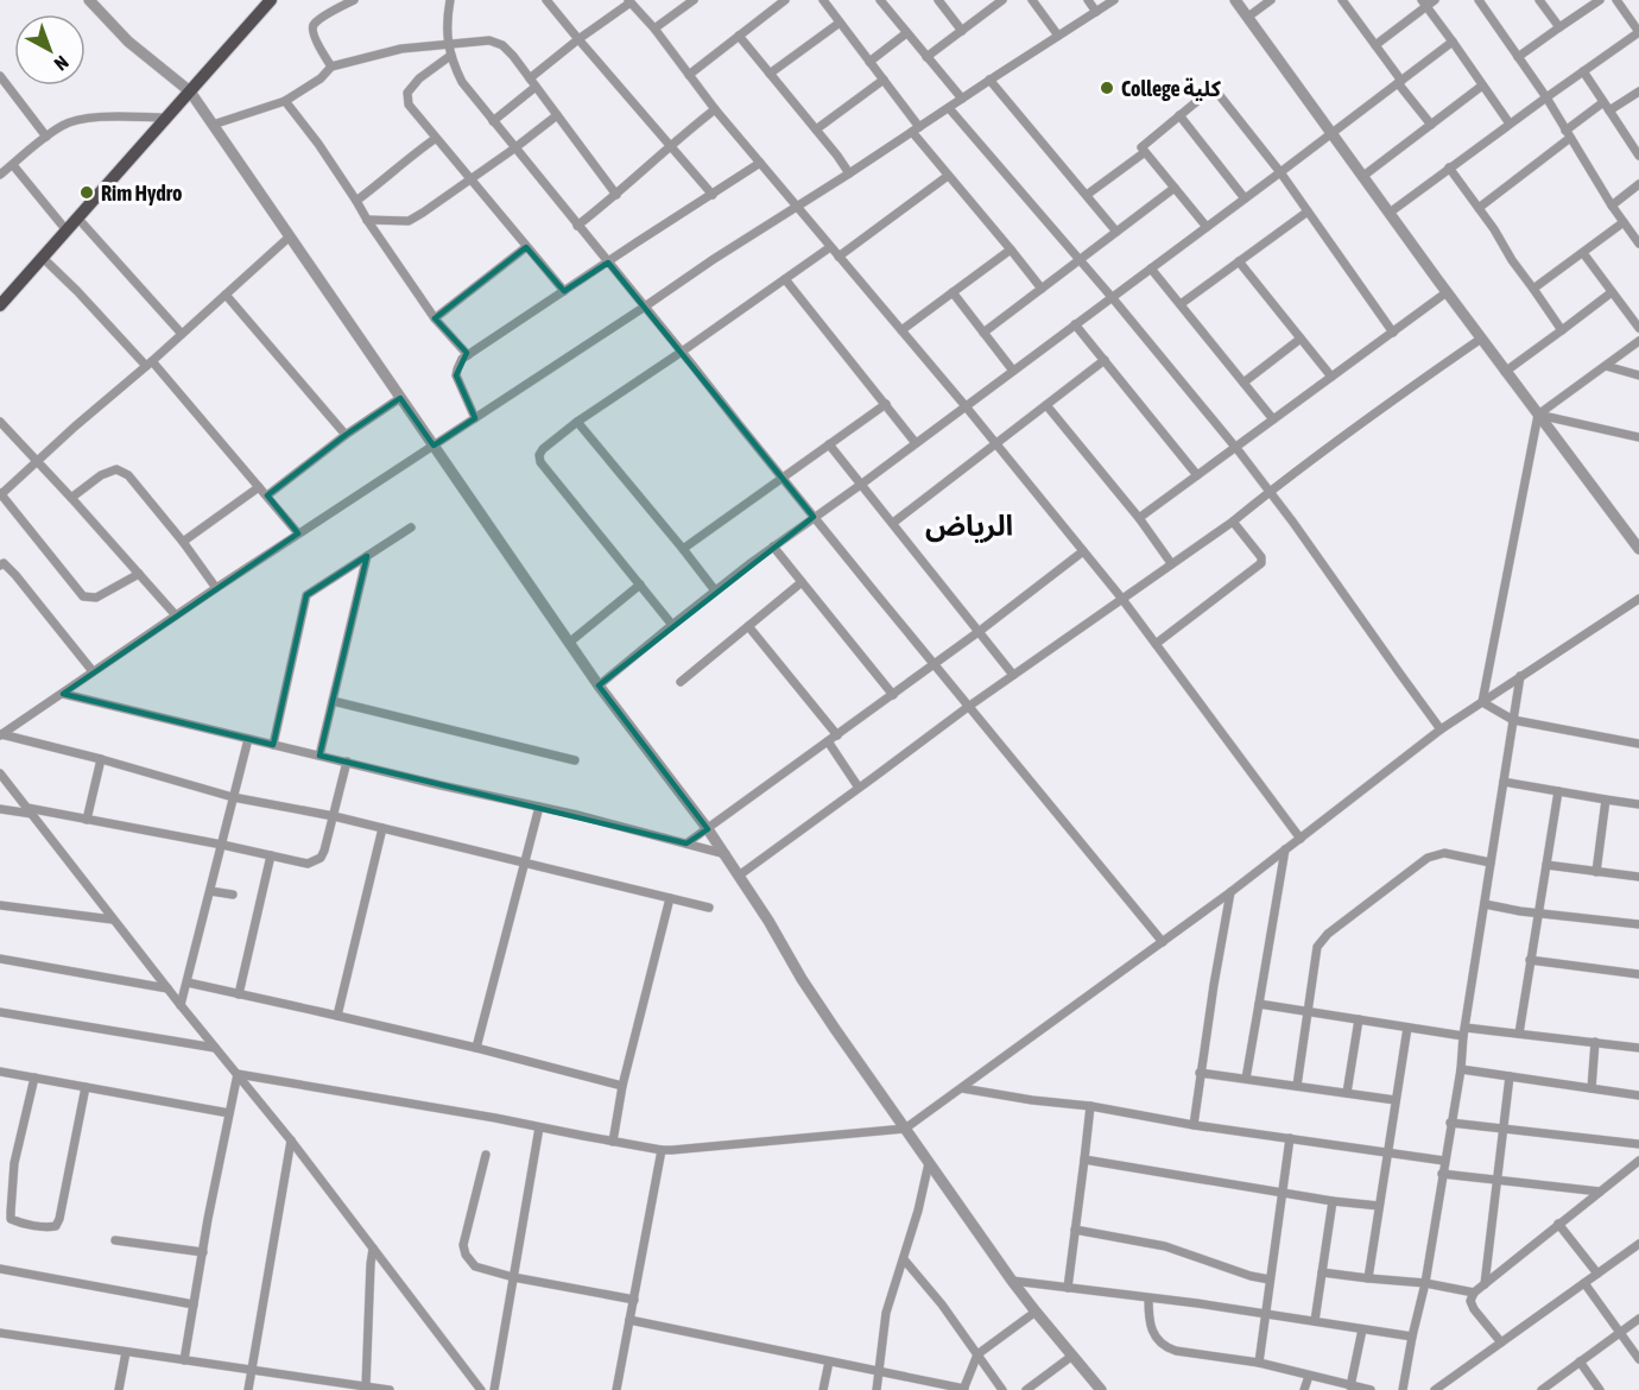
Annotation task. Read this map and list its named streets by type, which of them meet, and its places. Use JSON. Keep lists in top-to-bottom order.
{
  "districts": ["الرياض"],
  "places": ["College كلية", "Rim Hydro"],
  "north": "bottom right"
}
